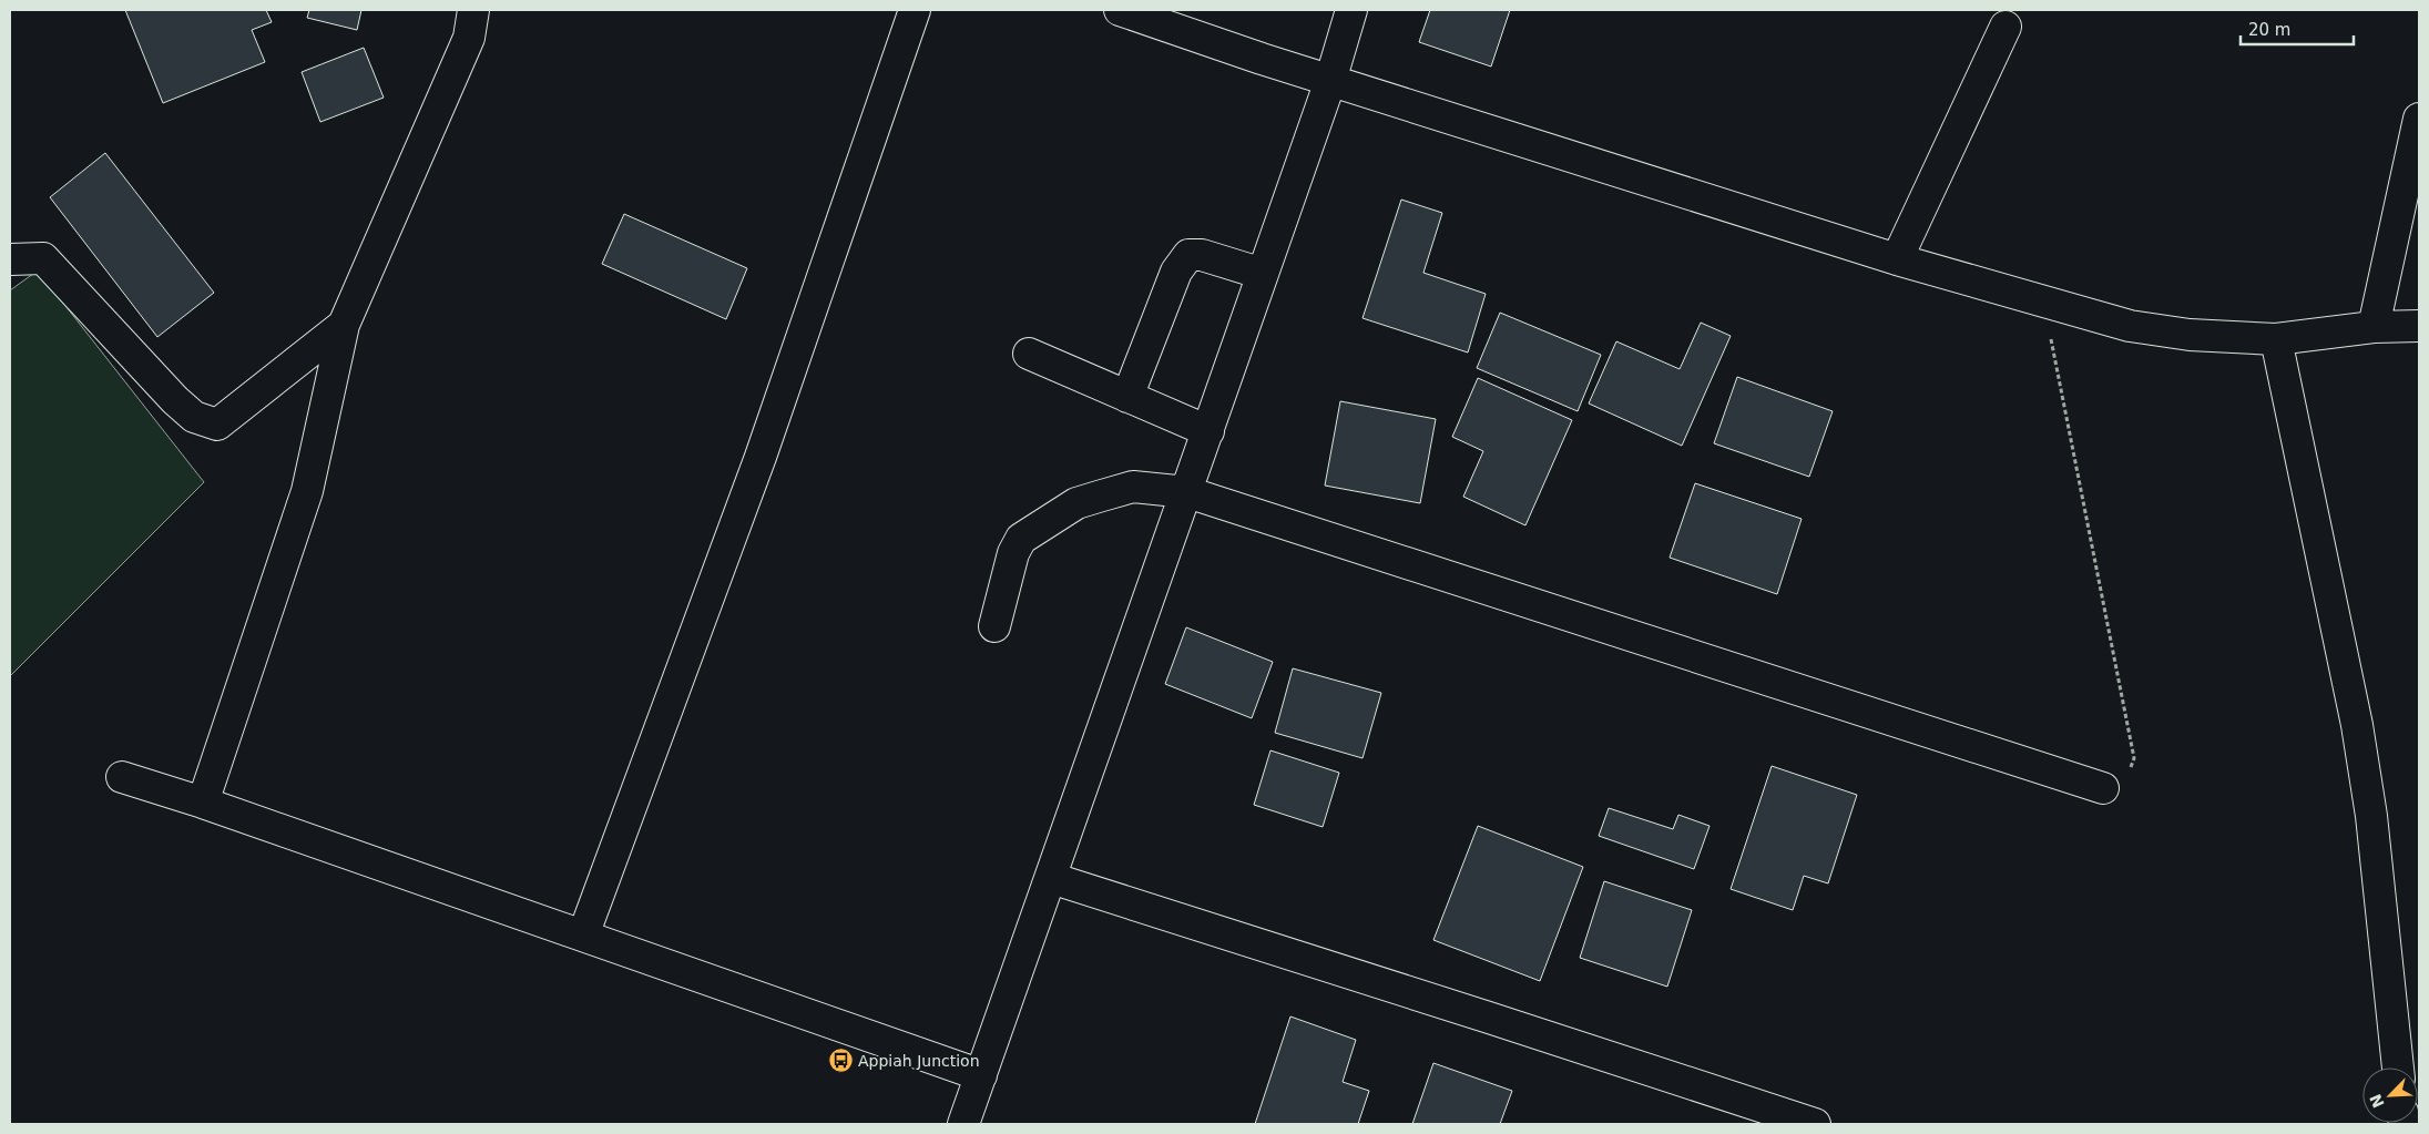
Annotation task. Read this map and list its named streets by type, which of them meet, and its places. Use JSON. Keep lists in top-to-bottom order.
{
  "places": {
    "bus stop": ["Appiah Junction"]
  },
  "scale_bar": "20 m",
  "north": "bottom left"
}
